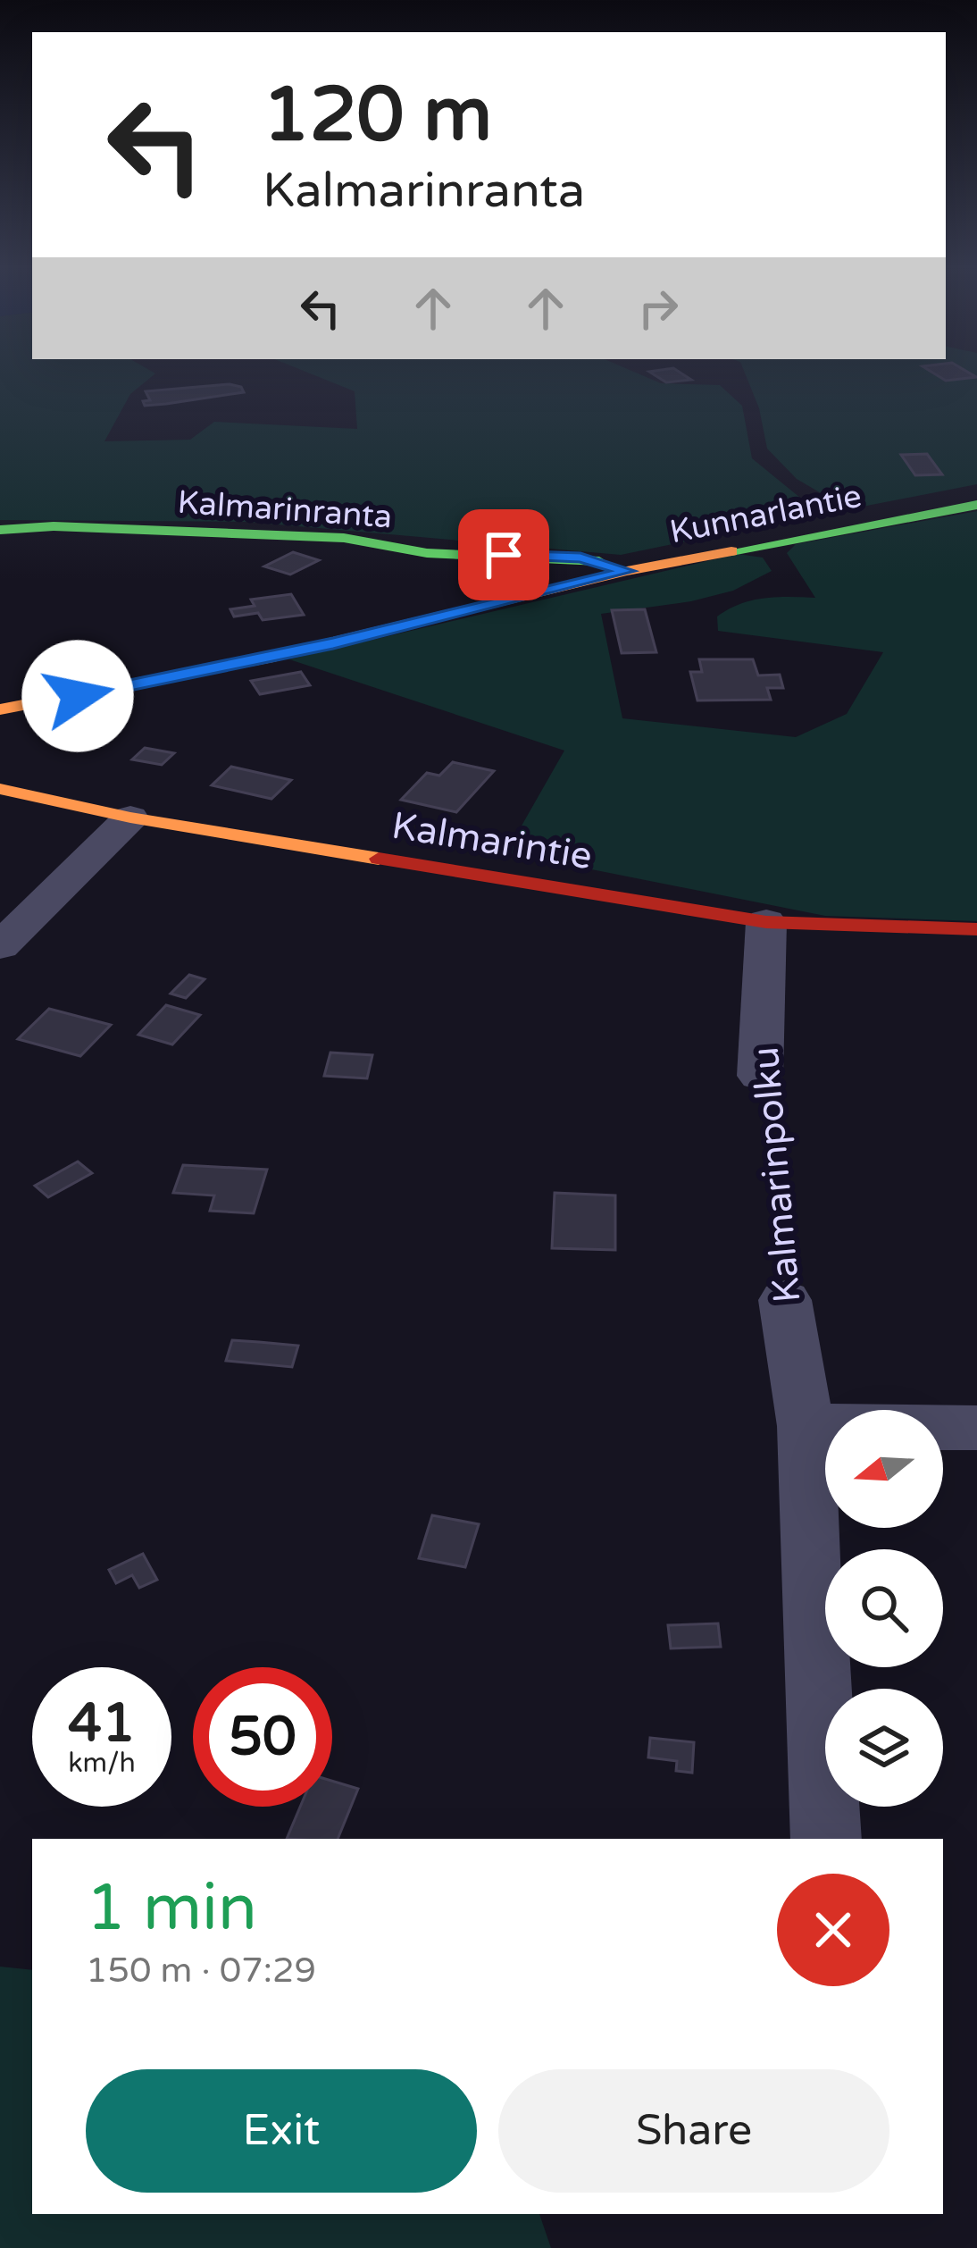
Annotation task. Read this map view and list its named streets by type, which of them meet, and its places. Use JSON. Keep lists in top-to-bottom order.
{
  "streets": {
    "street": [
      "Kalmarinranta",
      "Kunnarlantie",
      "Kalmarintie",
      "Kalmarinpolku"
    ]
  },
  "crossings": [
    ["Kalmarinranta", "Kunnarlantie"],
    ["Kalmarintie", "Kalmarinpolku"]
  ],
  "north": "left",
  "page": {
    "turn": ["120 m", "Kalmarinranta"],
    "speed": "41 km/h",
    "limit": "50",
    "heading": ["1 min", "150 m · 07:29"],
    "buttons": ["Exit", "Share"]
  }
}
